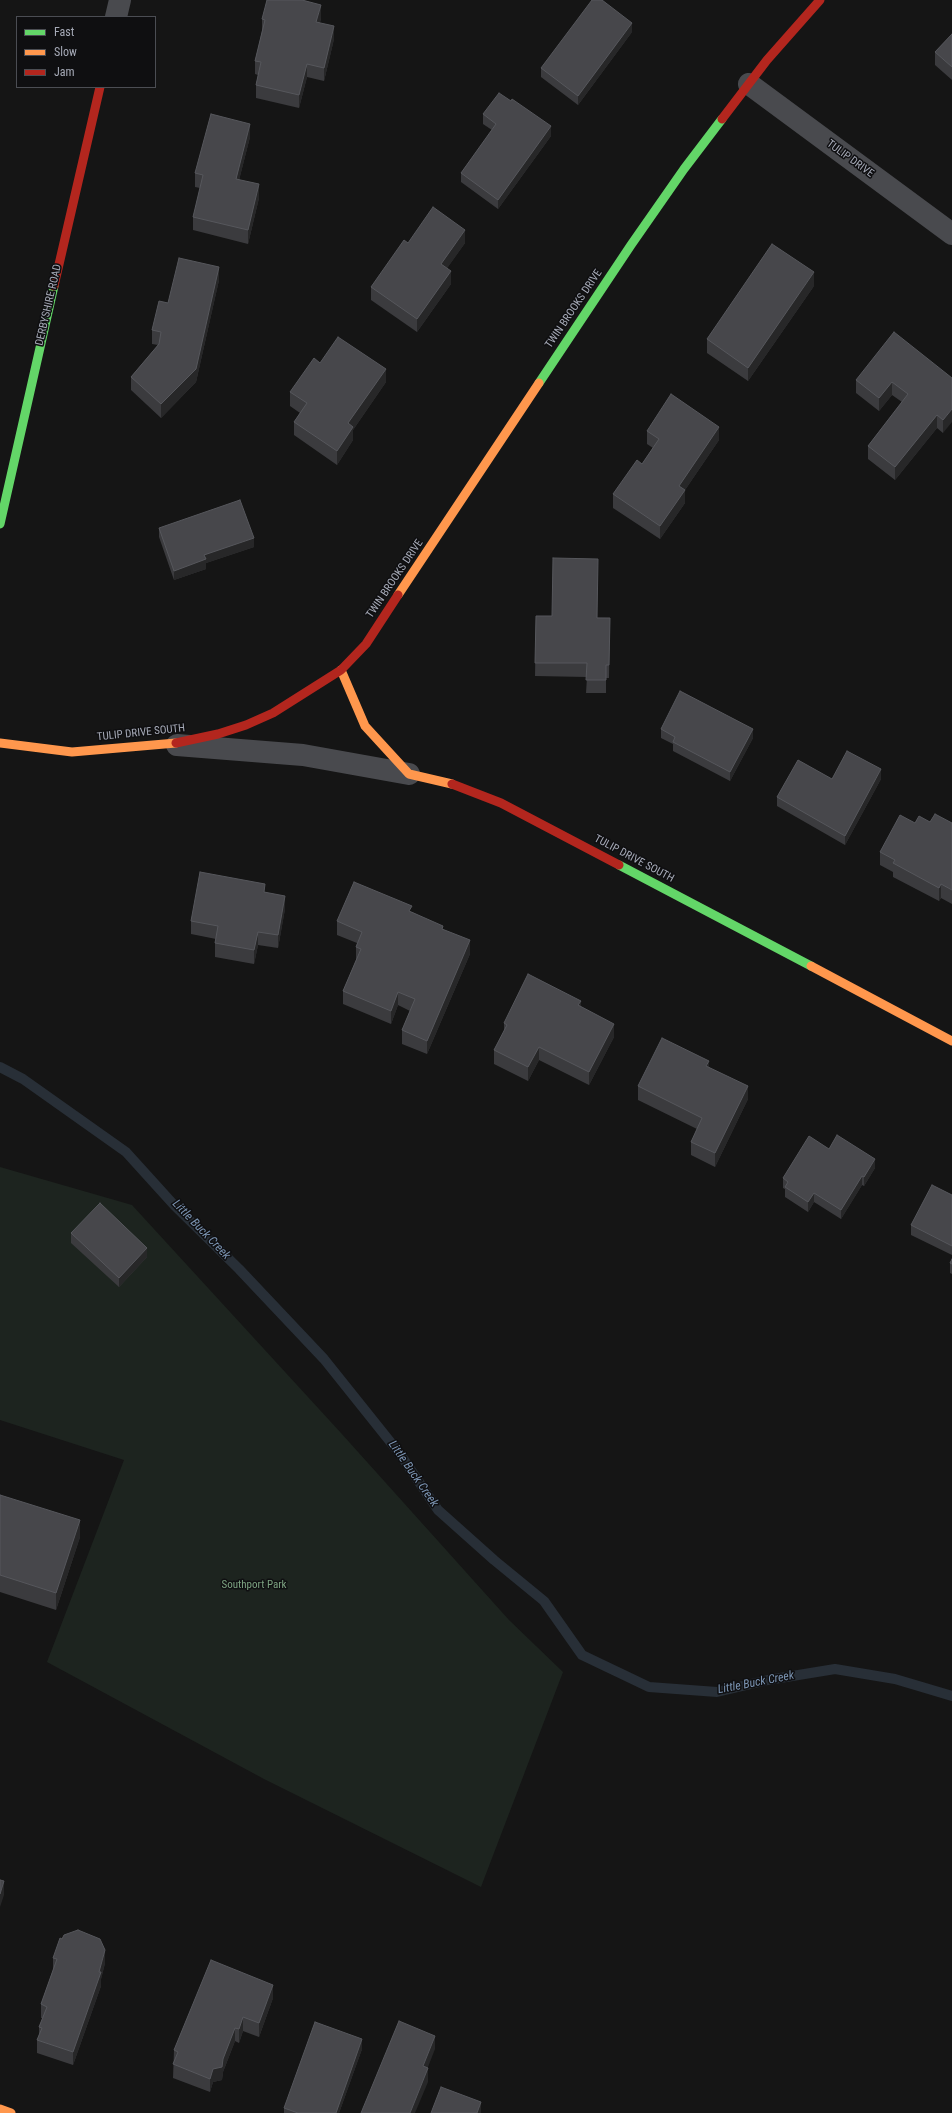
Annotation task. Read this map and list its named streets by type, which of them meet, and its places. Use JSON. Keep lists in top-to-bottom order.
{
  "streets": {
    "street": [
      "TULIP DRIVE",
      "DERBYSHIRE ROAD",
      "TWIN BROOKS DRIVE",
      "TULIP DRIVE SOUTH"
    ]
  },
  "crossings": [
    ["TULIP DRIVE", "TWIN BROOKS DRIVE"],
    ["TWIN BROOKS DRIVE", "TULIP DRIVE SOUTH"]
  ],
  "water": ["Little Buck Creek"],
  "parks": ["Southport Park"],
  "legend": ["Fast", "Slow", "Jam"]
}
